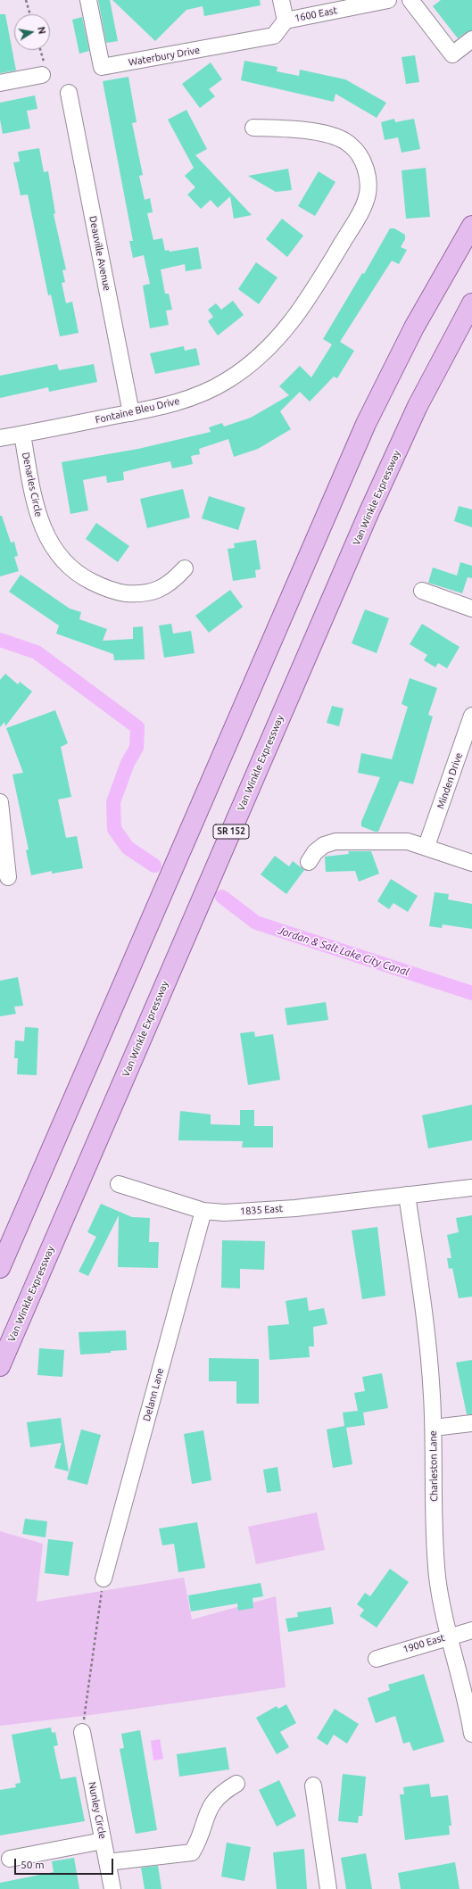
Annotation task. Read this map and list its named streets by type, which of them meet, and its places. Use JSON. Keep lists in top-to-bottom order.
{
  "streets": {
    "main road": ["Van Winkle Expressway", "SR 152"],
    "street": [
      "1600 East",
      "Waterbury Drive",
      "Deauville Avenue",
      "Fontaine Bleu Drive",
      "Denarles Circle",
      "Minden Drive",
      "1835 East",
      "Delann Lane",
      "Charleston Lane",
      "1900 East",
      "Nunley Circle"
    ]
  },
  "crossings": [
    ["1600 East", "Waterbury Drive"],
    ["Deauville Avenue", "Fontaine Bleu Drive"],
    ["Fontaine Bleu Drive", "Denarles Circle"],
    ["1835 East", "Delann Lane"],
    ["1835 East", "Charleston Lane"],
    ["Charleston Lane", "1900 East"]
  ],
  "water": ["Jordan & Salt Lake City Canal"],
  "scale_bar": "50 m",
  "north": "right"
}
